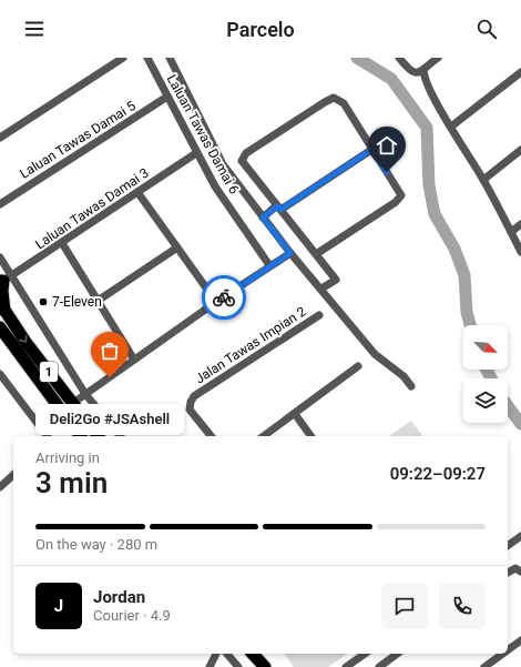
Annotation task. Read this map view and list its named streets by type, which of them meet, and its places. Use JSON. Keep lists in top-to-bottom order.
{
  "streets": {
    "highway": ["1"],
    "street": [
      "Laluan Tawas Damai 6",
      "Laluan Tawas Damai 5",
      "Laluan Tawas Damai 3",
      "Jalan Tawas Impian 2"
    ]
  },
  "crossings": [
    ["Laluan Tawas Damai 6", "Laluan Tawas Damai 5"],
    ["Laluan Tawas Damai 6", "Laluan Tawas Damai 3"]
  ],
  "places": ["7-Eleven", "Deli2Go #JSAshell"],
  "north": "bottom right",
  "page": {
    "header": "Parcelo",
    "bubble": "Deli2Go #JSAshell",
    "heading": ["3 min", "Arriving in", "09:22–09:27"],
    "panel": ["Jordan", "Courier · 4.9"],
    "bar": "On the way · 280 m",
    "round": "J"
  }
}
